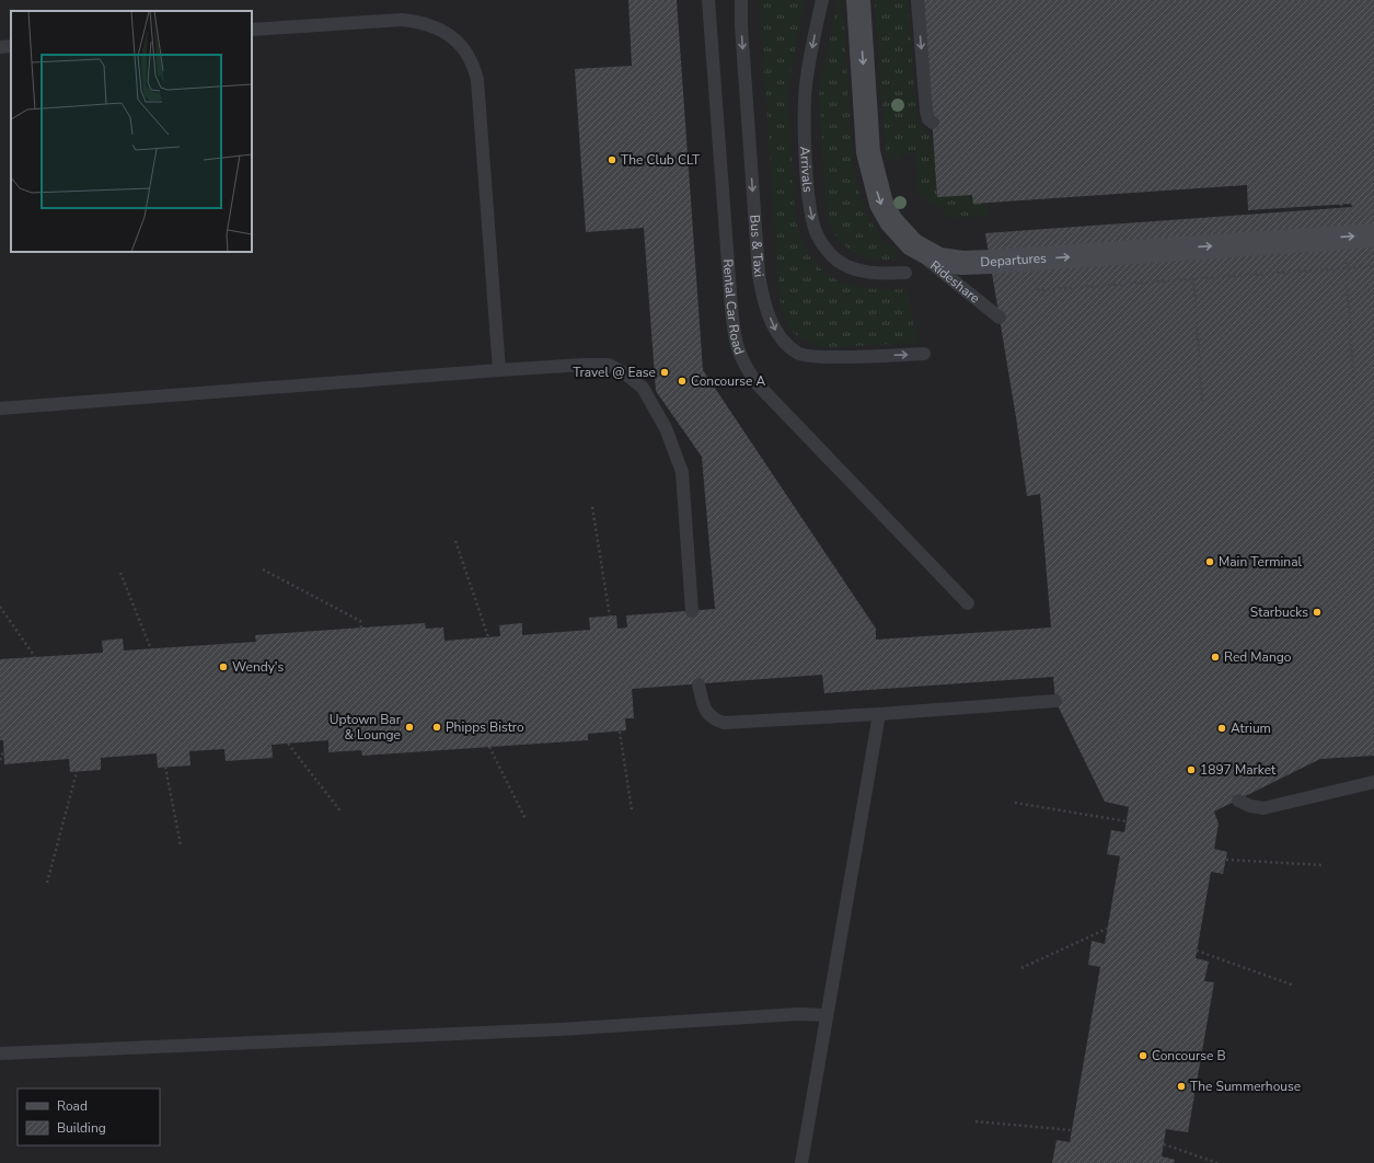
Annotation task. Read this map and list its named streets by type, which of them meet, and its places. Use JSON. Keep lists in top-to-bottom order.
{
  "streets": {
    "main road": ["Departures"],
    "lane": [
      "Arrivals",
      "Bus & Taxi",
      "Rideshare",
      "Rental Car Road"
    ]
  },
  "crossings": [
    ["Departures", "Rideshare"]
  ],
  "one_way": ["Arrivals", "Bus & Taxi"],
  "places": [
    "The Club CLT",
    "Travel @ Ease",
    "Concourse A",
    "Main Terminal",
    "Starbucks",
    "Red Mango",
    "Wendy's",
    "Uptown Bar & Lounge",
    "Phipps Bistro",
    "Atrium",
    "1897 Market",
    "Concourse B",
    "The Summerhouse"
  ],
  "legend": ["Road", "Building"]
}
